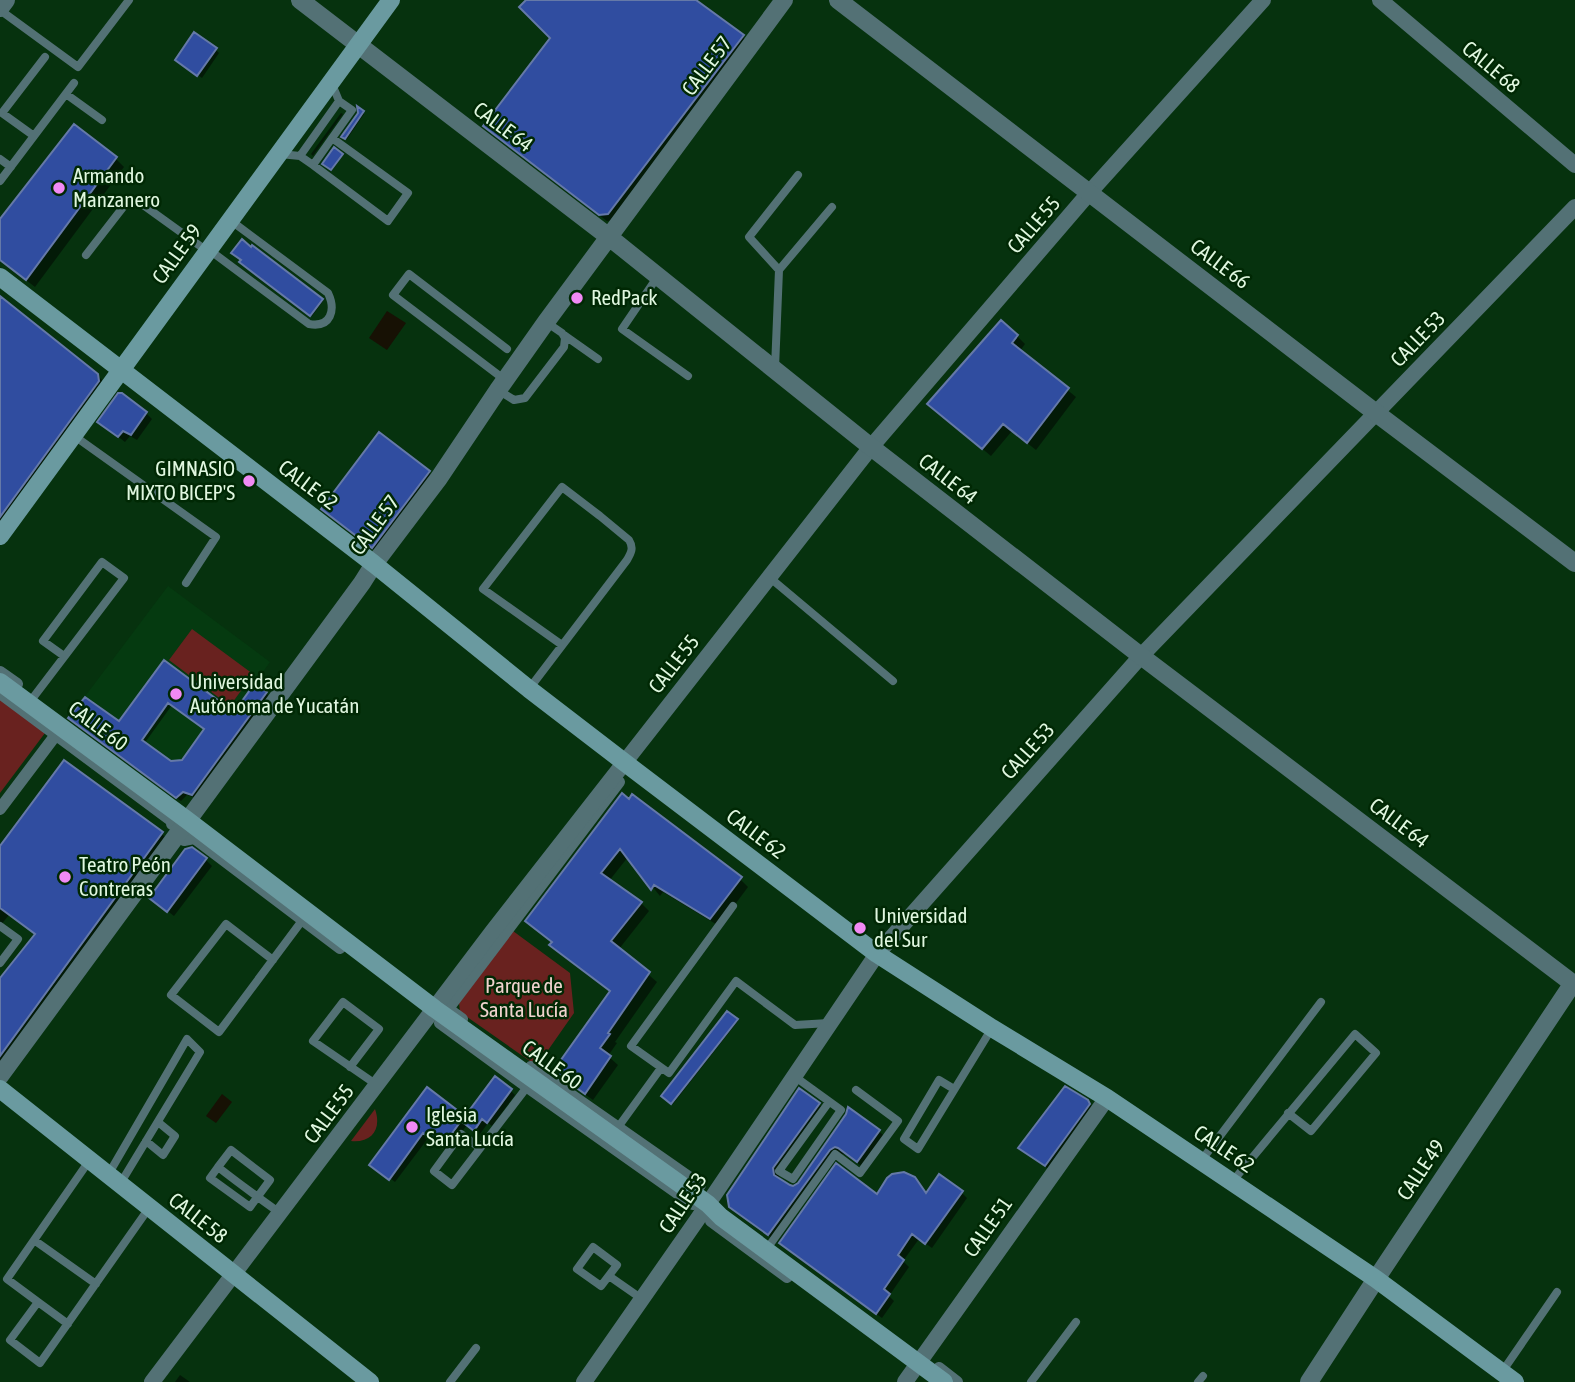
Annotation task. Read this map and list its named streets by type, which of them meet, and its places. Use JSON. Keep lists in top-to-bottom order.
{
  "streets": {
    "main road": [
      "CALLE 59",
      "CALLE 62",
      "CALLE 60",
      "CALLE 58"
    ],
    "street": [
      "CALLE 57",
      "CALLE 68",
      "CALLE 64",
      "CALLE 55",
      "CALLE 66",
      "CALLE 53",
      "CALLE 49",
      "CALLE 51"
    ]
  },
  "crossings": [
    ["CALLE 57", "CALLE 64"],
    ["CALLE 57", "CALLE 62"],
    ["CALLE 57", "CALLE 60"],
    ["CALLE 64", "CALLE 55"],
    ["CALLE 64", "CALLE 59"],
    ["CALLE 64", "CALLE 53"],
    ["CALLE 64", "CALLE 49"],
    ["CALLE 55", "CALLE 66"],
    ["CALLE 55", "CALLE 62"],
    ["CALLE 55", "CALLE 60"],
    ["CALLE 55", "CALLE 58"],
    ["CALLE 59", "CALLE 62"],
    ["CALLE 66", "CALLE 53"],
    ["CALLE 53", "CALLE 62"],
    ["CALLE 53", "CALLE 60"],
    ["CALLE 62", "CALLE 49"],
    ["CALLE 62", "CALLE 51"],
    ["CALLE 60", "CALLE 51"]
  ],
  "parks": ["Parque de Santa Lucía"],
  "places": [
    "Armando Manzanero",
    "RedPack",
    "GIMNASIO MIXTO BICEP'S",
    "Universidad Autónoma de Yucatán",
    "Teatro Peón Contreras",
    "Universidad del Sur",
    "Iglesia Santa Lucía"
  ]
}
